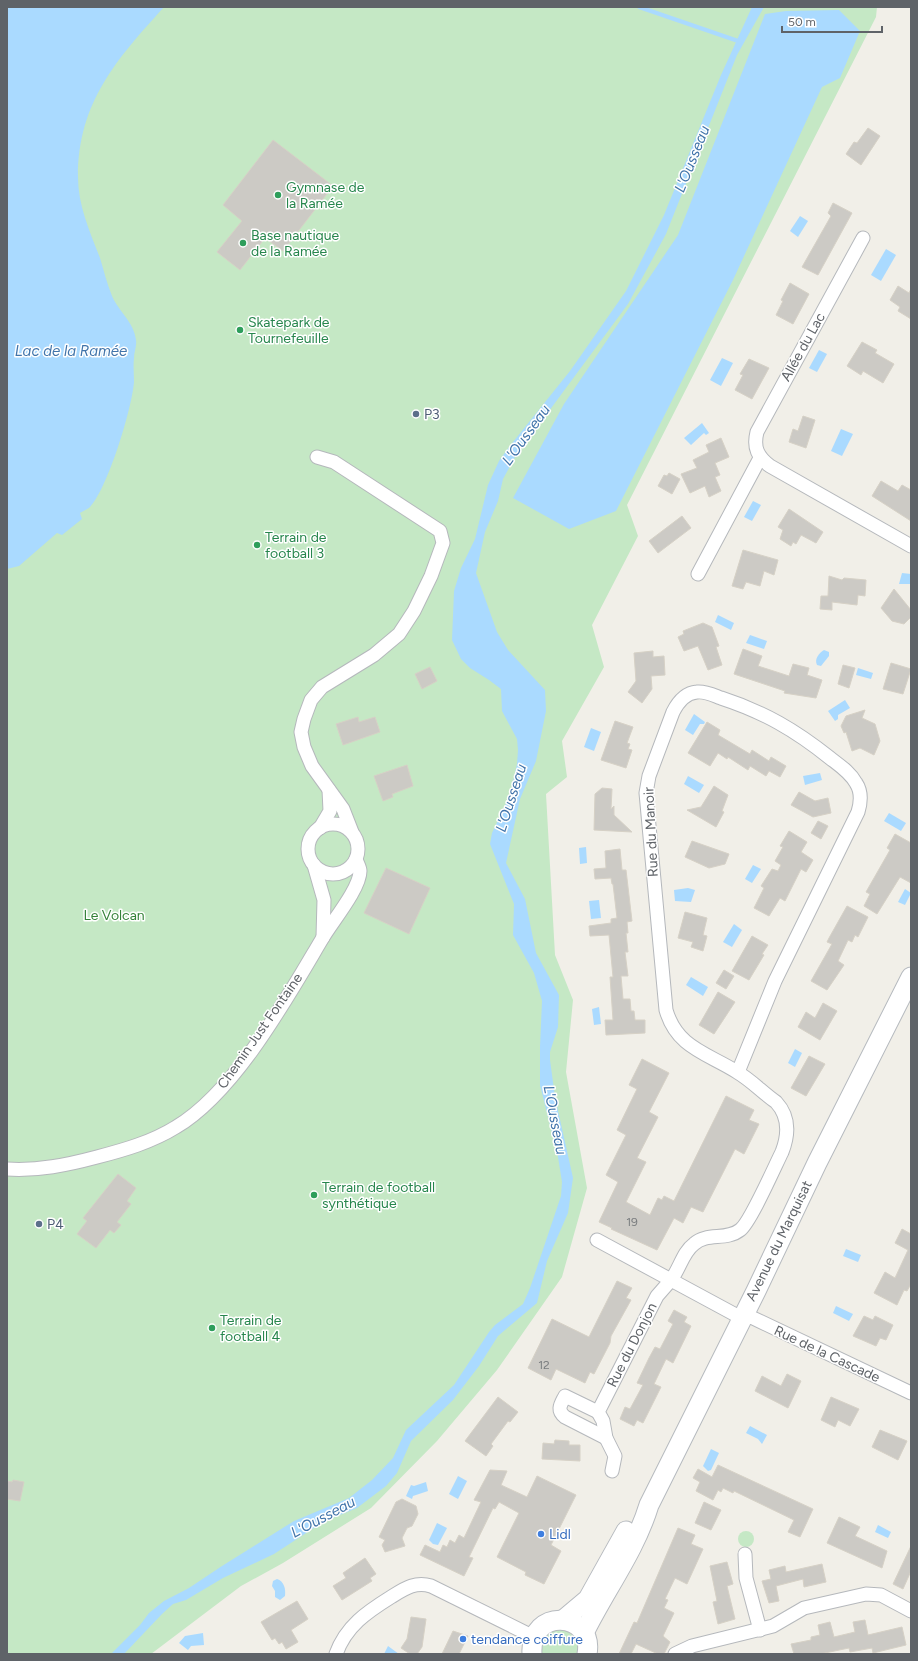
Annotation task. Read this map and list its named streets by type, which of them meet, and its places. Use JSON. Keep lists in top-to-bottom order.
{
  "streets": {
    "main road": ["Avenue du Marquisat"],
    "street": [
      "Allée du Lac",
      "Rue du Manoir",
      "Chemin Just Fontaine",
      "Rue du Donjon",
      "Rue de la Cascade"
    ]
  },
  "crossings": [
    ["Rue du Manoir", "Rue du Donjon"],
    ["Avenue du Marquisat", "Rue de la Cascade"]
  ],
  "water": ["L'Ousseau", "Lac de la Ramée"],
  "parks": ["Le Volcan"],
  "places": [
    "Gymnase de la Ramée",
    "Base nautique de la Ramée",
    "Skatepark de Tournefeuille",
    "P3",
    "Terrain de football 3",
    "Terrain de football synthétique",
    "P4",
    "Terrain de football 4",
    "Lidl",
    "tendance coiffure"
  ],
  "house_numbers": ["19", "12"],
  "scale_bar": "50 m"
}
